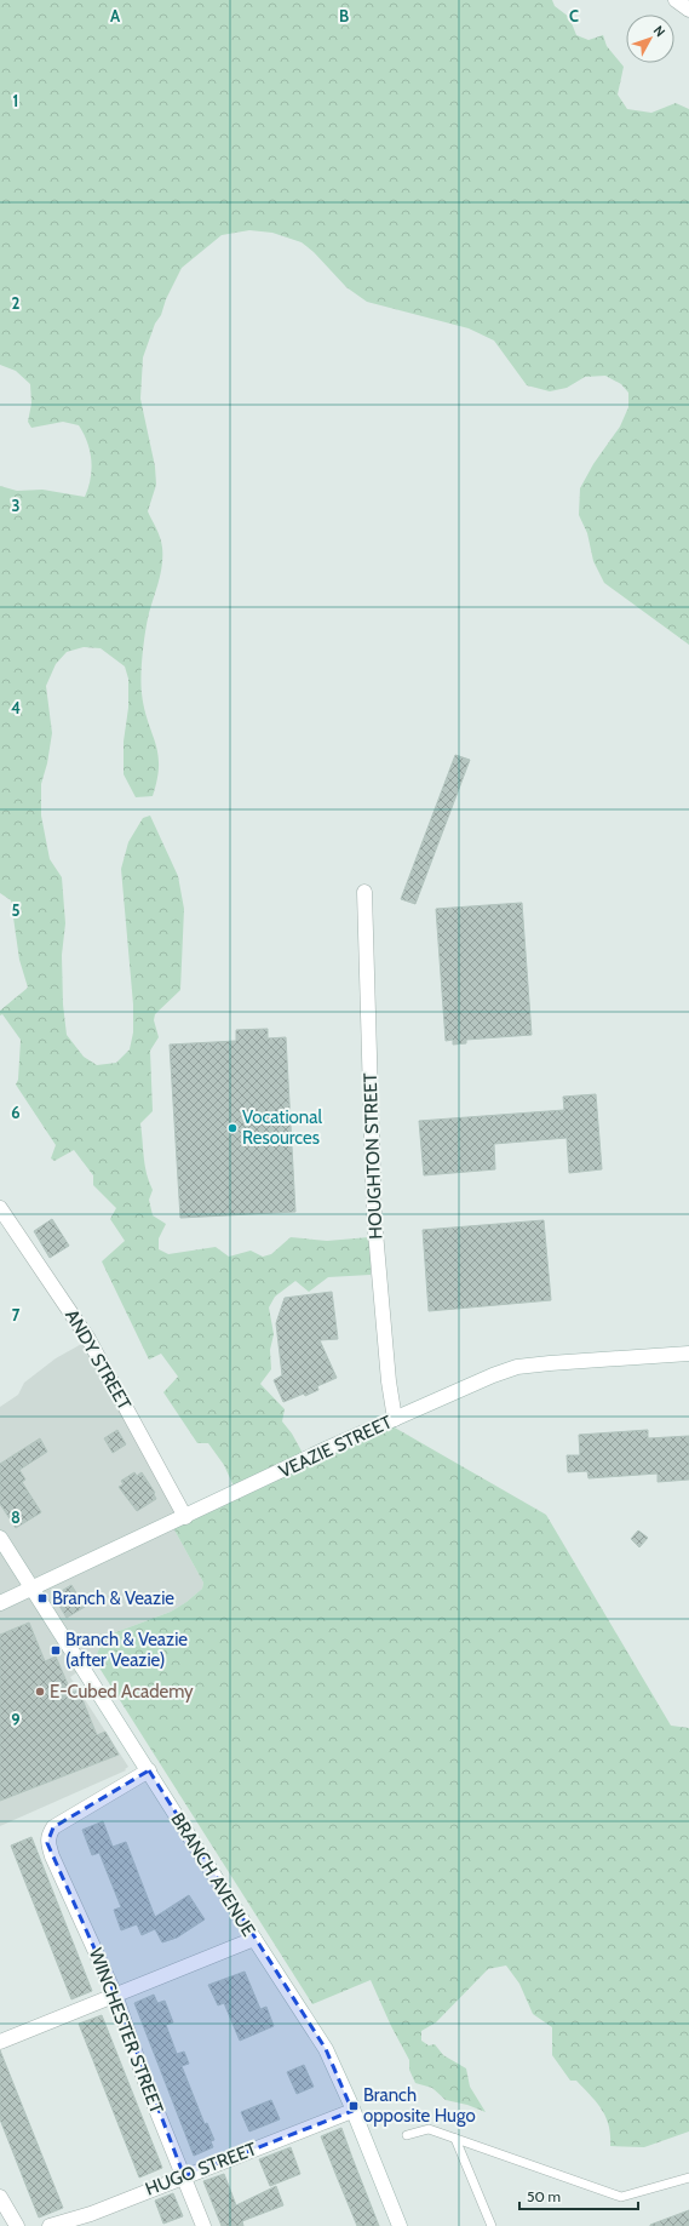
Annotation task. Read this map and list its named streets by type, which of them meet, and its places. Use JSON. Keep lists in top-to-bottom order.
{
  "streets": {
    "street": [
      "HOUGHTON STREET",
      "ANDY STREET",
      "VEAZIE STREET",
      "BRANCH AVENUE",
      "WINCHESTER STREET",
      "HUGO STREET"
    ]
  },
  "crossings": [
    ["HOUGHTON STREET", "VEAZIE STREET"],
    ["ANDY STREET", "VEAZIE STREET"],
    ["VEAZIE STREET", "BRANCH AVENUE"],
    ["BRANCH AVENUE", "WINCHESTER STREET"],
    ["BRANCH AVENUE", "HUGO STREET"],
    ["WINCHESTER STREET", "HUGO STREET"]
  ],
  "places": {
    "other": ["Vocational Resources", "E-Cubed Academy"],
    "transit": ["Branch & Veazie", "Branch & Veazie (after Veazie)", "Branch opposite Hugo"]
  },
  "scale_bar": "50 m",
  "north": "top right",
  "grid": {
    "columns": ["A", "B", "C"],
    "rows": [
      "1",
      "2",
      "3",
      "4",
      "5",
      "6",
      "7",
      "8",
      "9"
    ]
  }
}
